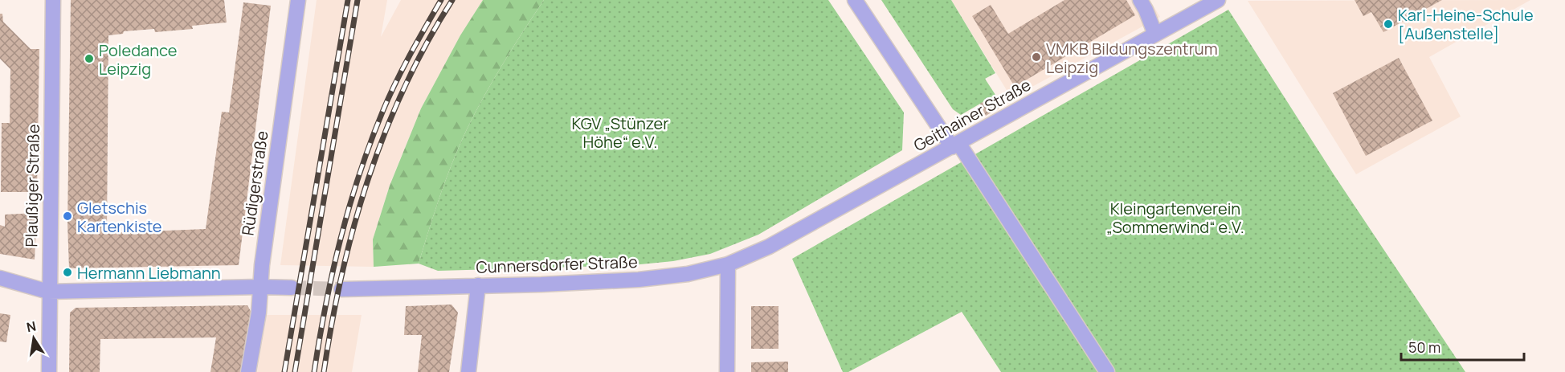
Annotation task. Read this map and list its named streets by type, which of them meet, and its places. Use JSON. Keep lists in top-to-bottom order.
{
  "streets": {
    "street": [
      "Geithainer Straße",
      "Rüdigerstraße",
      "Plaußiger Straße",
      "Cunnersdorfer Straße"
    ]
  },
  "crossings": [
    ["Geithainer Straße", "Cunnersdorfer Straße"]
  ],
  "parks": ["KGV „Stünzer Höhe“ e.V.", "Kleingartenverein „Sommerwind“ e.V."],
  "places": [
    "Karl-Heine-Schule [Außenstelle]",
    "VMKB Bildungszentrum Leipzig",
    "Poledance Leipzig",
    "Gletschis Kartenkiste",
    "Hermann Liebmann"
  ],
  "scale_bar": "50 m",
  "north": "top"
}
